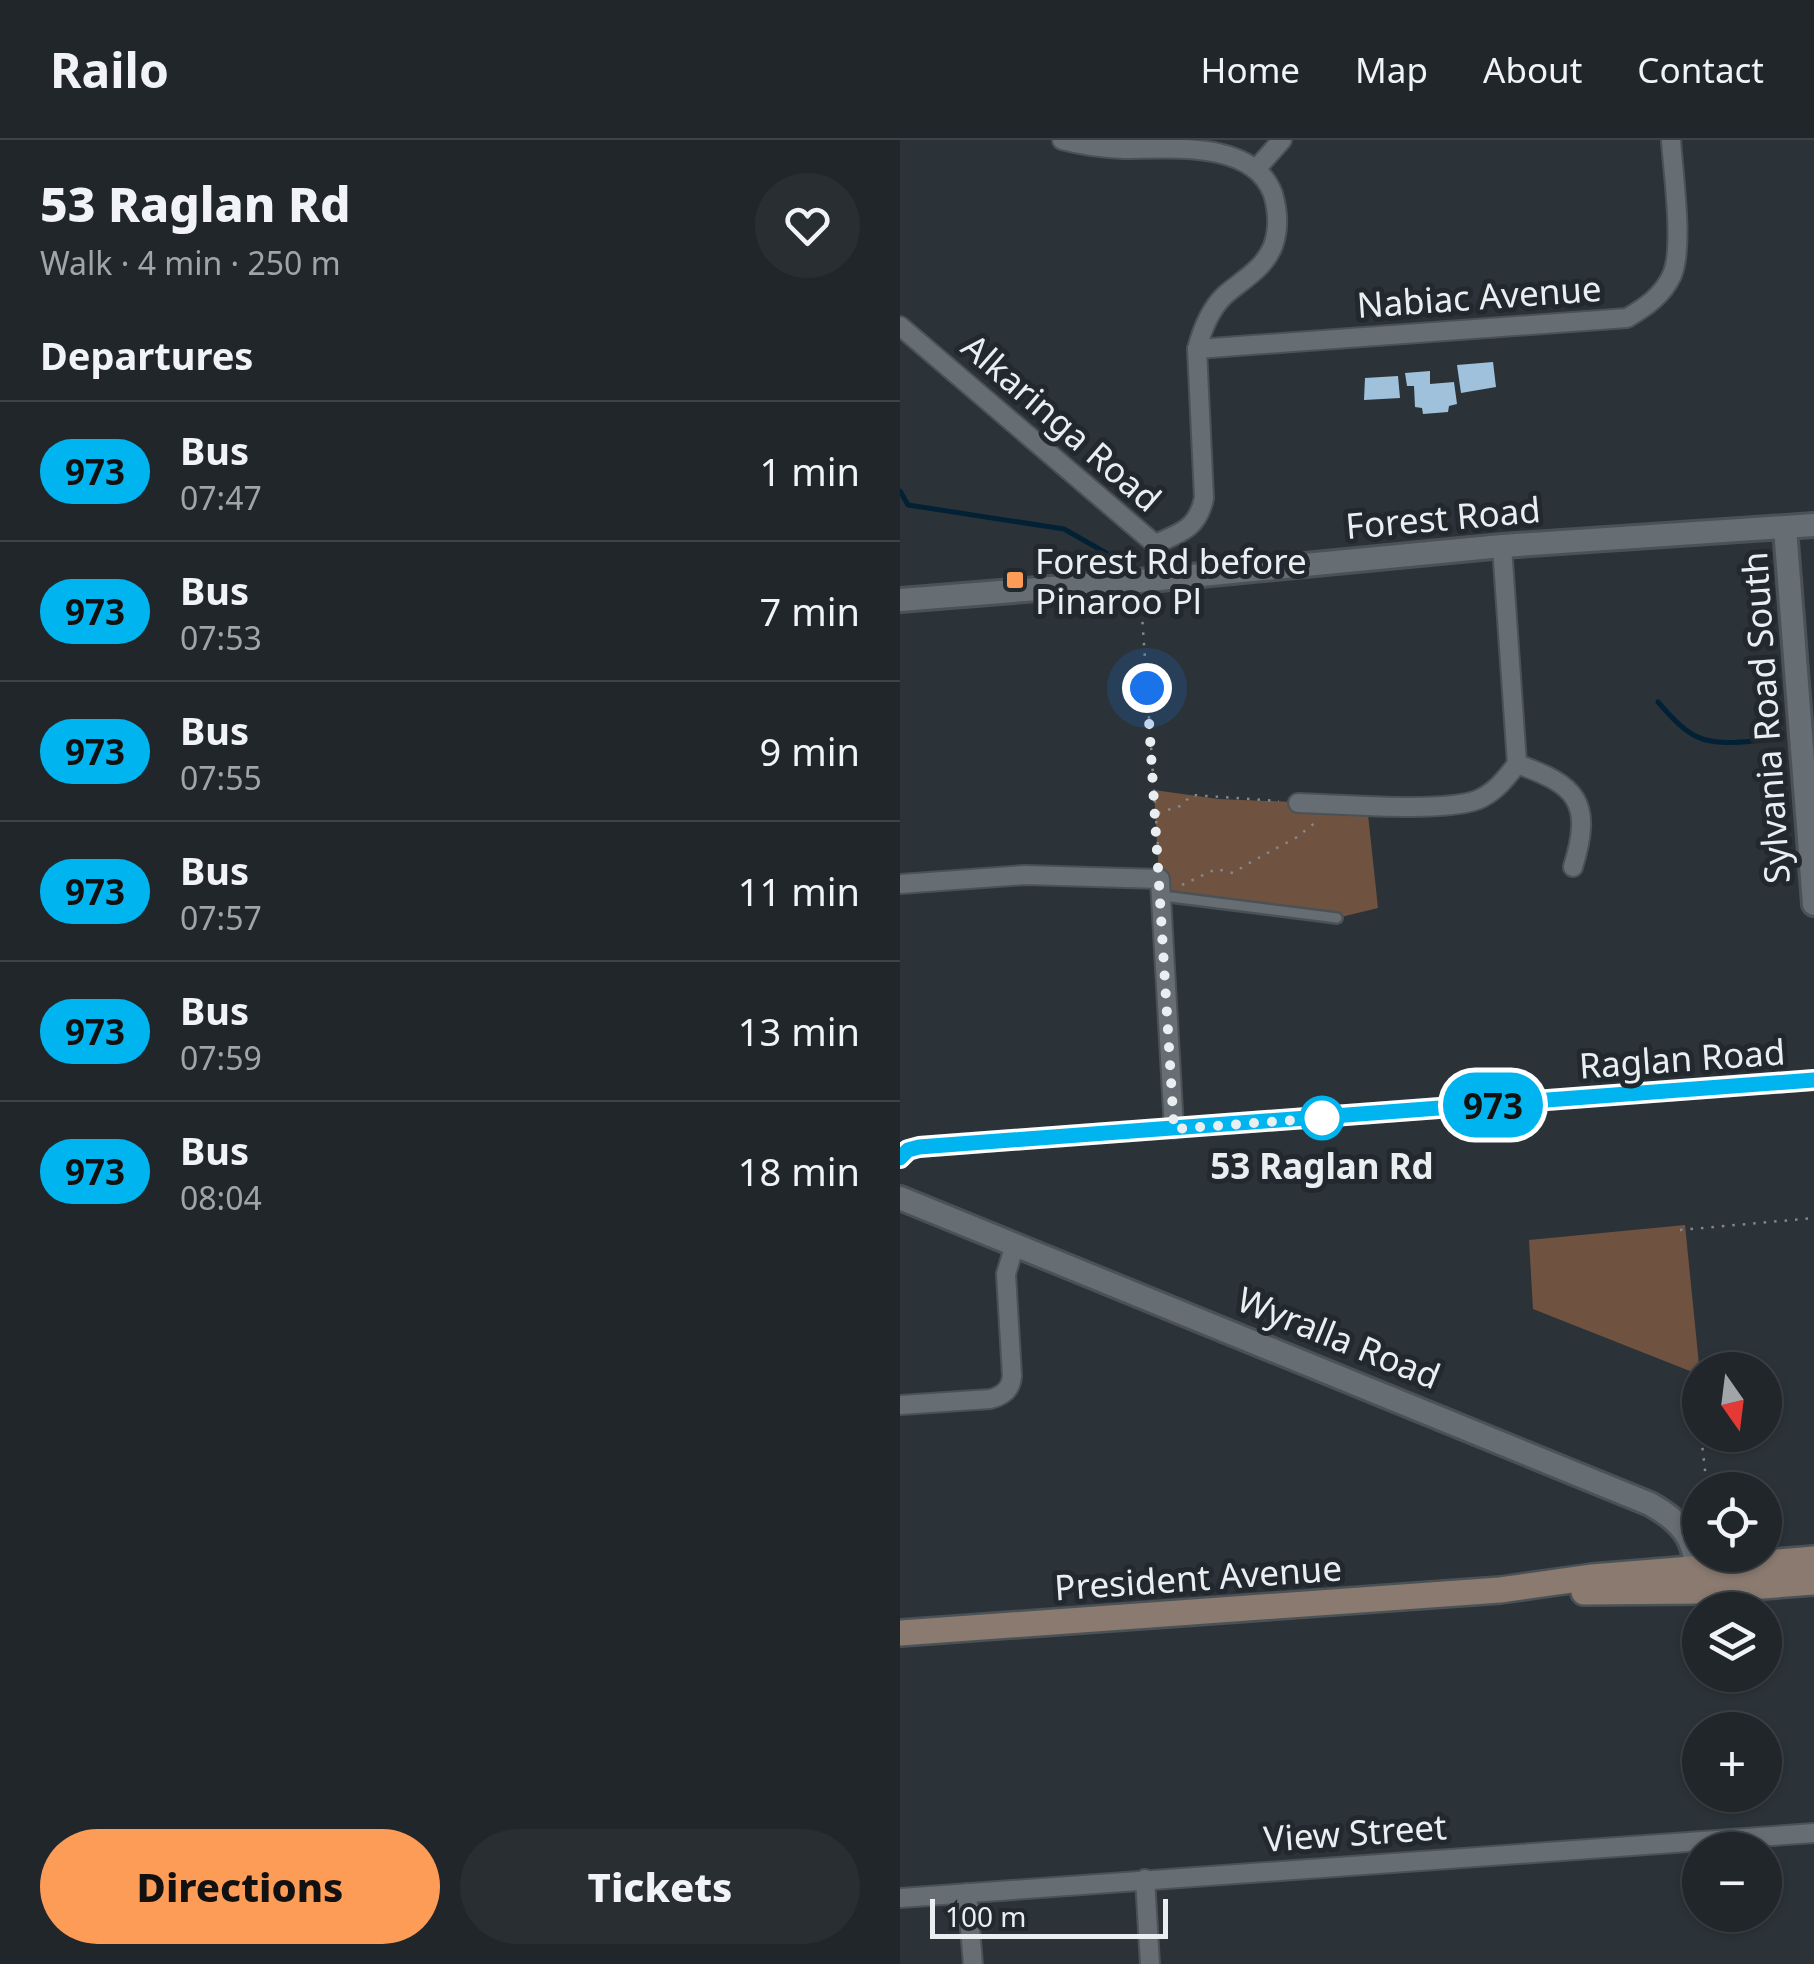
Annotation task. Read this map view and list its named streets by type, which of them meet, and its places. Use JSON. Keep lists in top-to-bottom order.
{
  "streets": {
    "main road": ["President Avenue"],
    "street": [
      "Nabiac Avenue",
      "Alkaringa Road",
      "Forest Road",
      "Sylvania Road South",
      "Raglan Road",
      "Wyralla Road",
      "View Street"
    ]
  },
  "crossings": [
    ["Alkaringa Road", "Forest Road"],
    ["Forest Road", "Sylvania Road South"]
  ],
  "places": {
    "transit": ["Forest Rd before Pinaroo Pl"],
    "other": ["53 Raglan Rd"]
  },
  "lines": ["bus line 973"],
  "scale_bar": "100 m",
  "north": "bottom",
  "page": {
    "header": "Railo",
    "nav": [
      "Home",
      "Map",
      "About",
      "Contact"
    ],
    "heading": [
      ["53 Raglan Rd", "Walk · 4 min · 250 m"],
      "Departures"
    ],
    "on_map": "973",
    "list": [
      {
        "mark": "973",
        "name": "Bus",
        "note": "07:47",
        "value": "1 min"
      },
      {
        "mark": "973",
        "name": "Bus",
        "note": "07:53",
        "value": "7 min"
      },
      {
        "mark": "973",
        "name": "Bus",
        "note": "07:55",
        "value": "9 min"
      },
      {
        "mark": "973",
        "name": "Bus",
        "note": "07:57",
        "value": "11 min"
      },
      {
        "mark": "973",
        "name": "Bus",
        "note": "07:59",
        "value": "13 min"
      },
      {
        "mark": "973",
        "name": "Bus",
        "note": "08:04",
        "value": "18 min"
      }
    ],
    "map_buttons": ["+", "−"],
    "buttons": ["Directions", "Tickets"],
    "scale": "100 m"
  }
}
